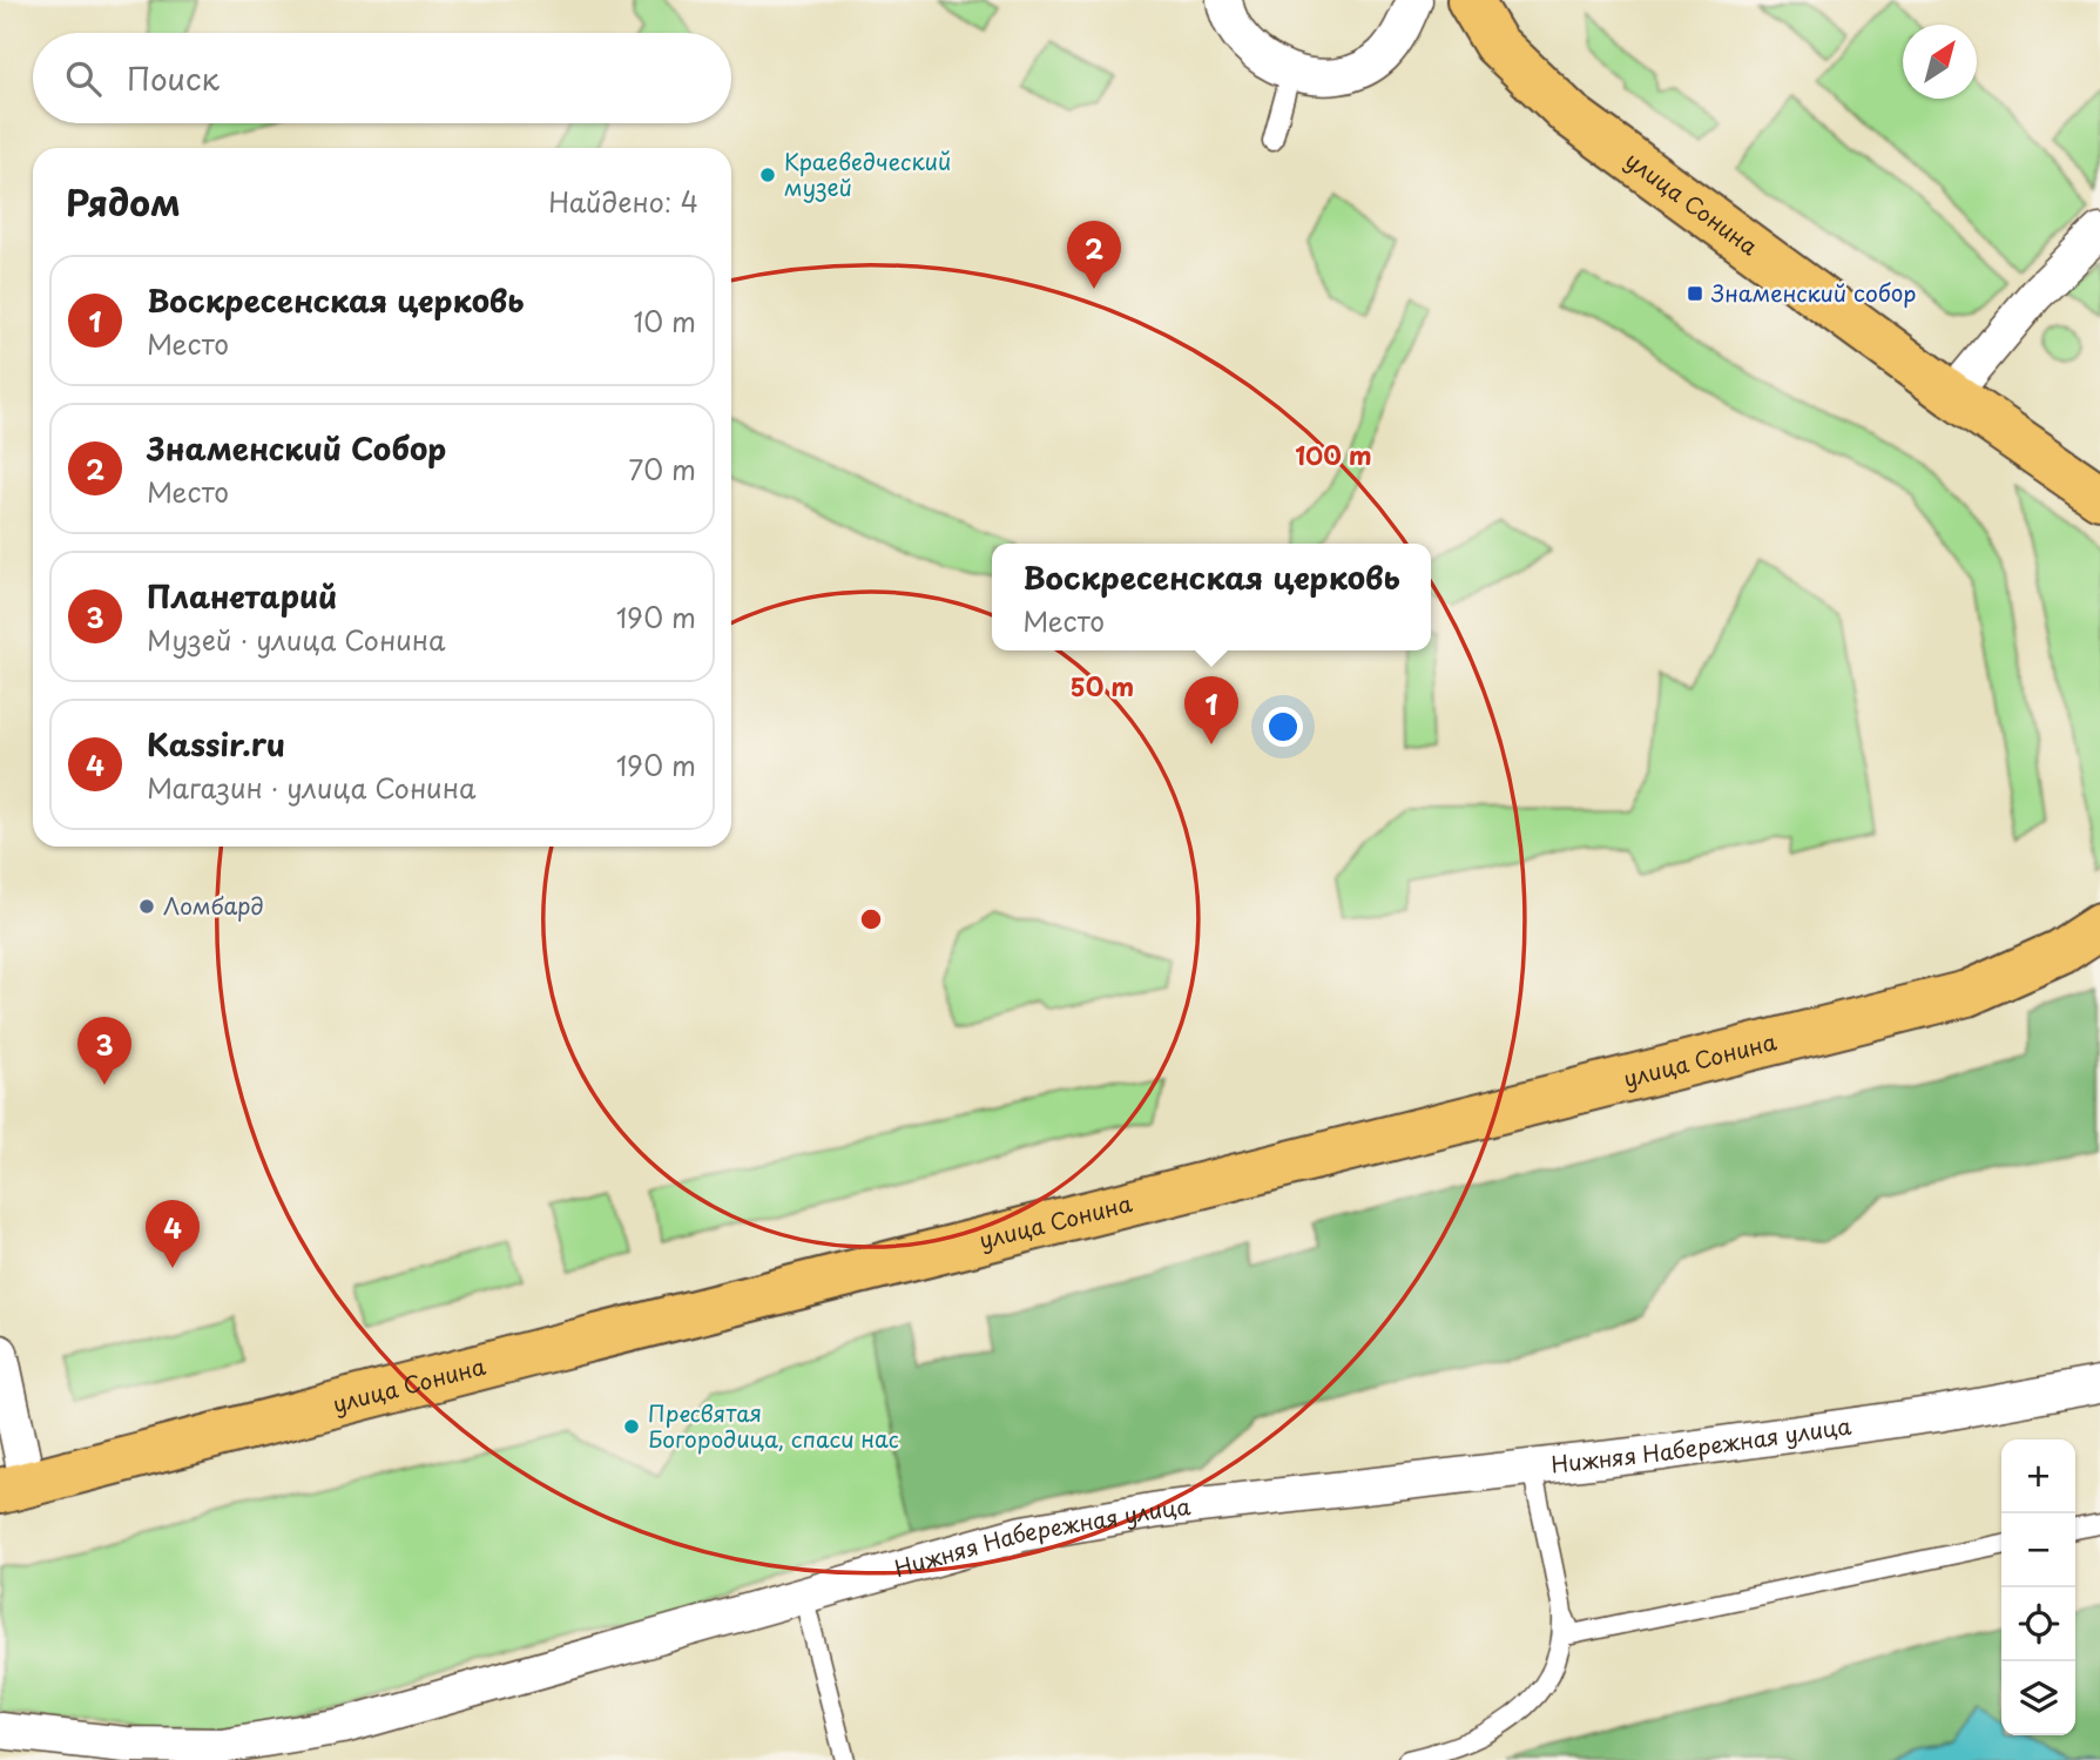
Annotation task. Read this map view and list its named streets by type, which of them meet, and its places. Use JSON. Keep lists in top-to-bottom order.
{
  "streets": {
    "main road": ["улица Сонина"],
    "street": ["Нижняя Набережная улица"]
  },
  "places": {
    "other": ["Краеведческий музей", "Ломбард", "Пресвятая Богородица, спаси нас"],
    "transit": ["Знаменский собор"]
  },
  "north": "top right",
  "page": {
    "search": "Поиск",
    "heading": ["Рядом", "Найдено: 4"],
    "pins": [
      "2",
      "1",
      "3",
      "4"
    ],
    "list": [
      {
        "mark": "1",
        "name": "Воскресенская церковь",
        "note": "Место",
        "value": "10 m"
      },
      {
        "mark": "2",
        "name": "Знаменский Собор",
        "note": "Место",
        "value": "70 m"
      },
      {
        "mark": "3",
        "name": "Планетарий",
        "note": "Музей · улица Сонина",
        "value": "190 m"
      },
      {
        "mark": "4",
        "name": "Kassir.ru",
        "note": "Магазин · улица Сонина",
        "value": "190 m"
      }
    ],
    "popup": ["Воскресенская церковь", "Место"],
    "map_buttons": ["+", "−"]
  },
  "rings": ["100 m", "50 m"]
}
